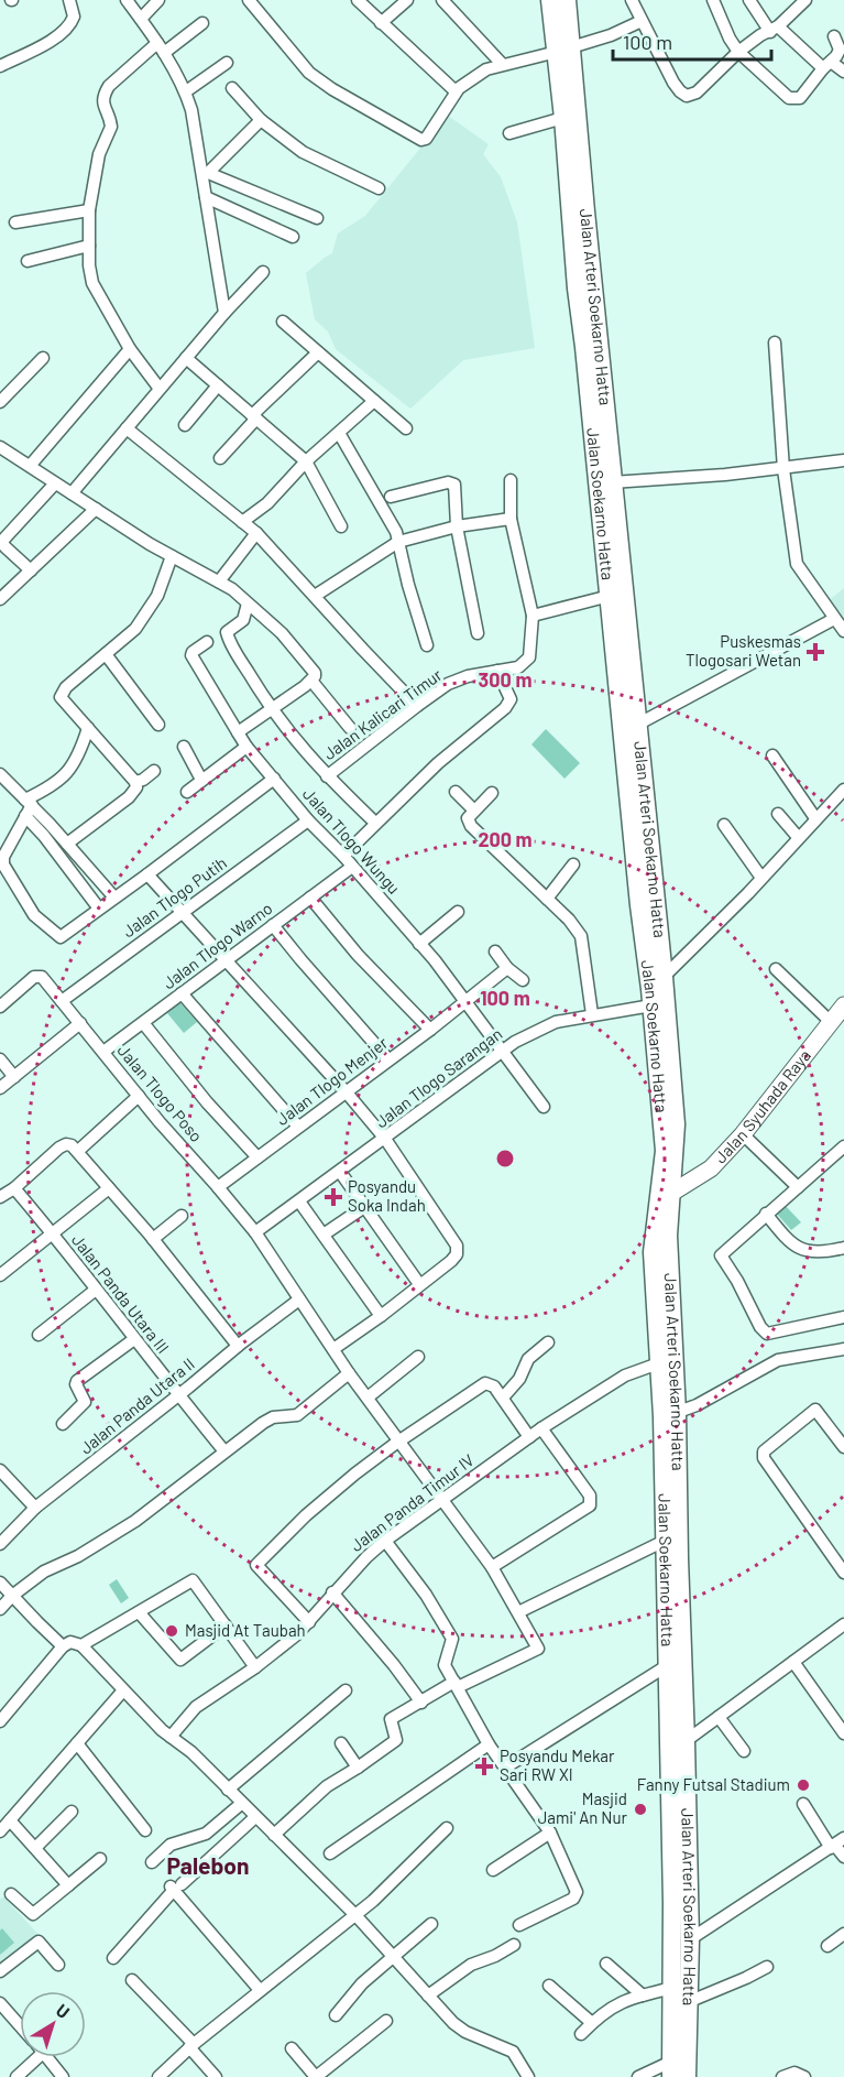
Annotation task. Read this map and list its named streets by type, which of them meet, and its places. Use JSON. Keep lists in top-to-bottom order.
{
  "streets": {
    "main road": ["Jalan Arteri Soekarno Hatta", "Jalan Soekarno Hatta"],
    "street": [
      "Jalan Kalicari Timur",
      "Jalan Tlogo Wungu",
      "Jalan Tlogo Putih",
      "Jalan Tlogo Warno",
      "Jalan Tlogo Sarangan",
      "Jalan Tlogo Menjer",
      "Jalan Tlogo Poso",
      "Jalan Syuhada Raya",
      "Jalan Panda Utara III",
      "Jalan Panda Utara II",
      "Jalan Panda Timur IV"
    ]
  },
  "crossings": [
    ["Jalan Arteri Soekarno Hatta", "Jalan Soekarno Hatta"],
    ["Jalan Arteri Soekarno Hatta", "Jalan Tlogo Sarangan"],
    ["Jalan Arteri Soekarno Hatta", "Jalan Syuhada Raya"],
    ["Jalan Arteri Soekarno Hatta", "Jalan Panda Timur IV"],
    ["Jalan Soekarno Hatta", "Jalan Tlogo Sarangan"],
    ["Jalan Soekarno Hatta", "Jalan Panda Timur IV"],
    ["Jalan Tlogo Wungu", "Jalan Tlogo Putih"],
    ["Jalan Tlogo Wungu", "Jalan Tlogo Warno"],
    ["Jalan Tlogo Wungu", "Jalan Tlogo Sarangan"],
    ["Jalan Tlogo Wungu", "Jalan Tlogo Menjer"],
    ["Jalan Tlogo Putih", "Jalan Tlogo Poso"],
    ["Jalan Tlogo Warno", "Jalan Tlogo Poso"],
    ["Jalan Tlogo Sarangan", "Jalan Tlogo Poso"],
    ["Jalan Tlogo Menjer", "Jalan Tlogo Poso"],
    ["Jalan Tlogo Poso", "Jalan Panda Utara II"],
    ["Jalan Tlogo Poso", "Jalan Panda Timur IV"],
    ["Jalan Panda Utara III", "Jalan Panda Utara II"]
  ],
  "districts": ["Palebon"],
  "places": {
    "health": ["Puskesmas Tlogosari Wetan", "Posyandu Soka Indah", "Posyandu Mekar Sari RW XI"],
    "other": ["Masjid At Taubah", "Fanny Futsal Stadium", "Masjid Jami' An Nur"]
  },
  "scale_bar": "100 m",
  "north": "top right",
  "rings": ["300 m", "200 m", "100 m"]
}
